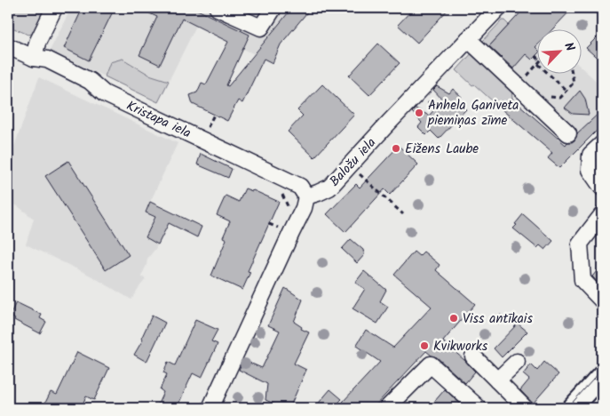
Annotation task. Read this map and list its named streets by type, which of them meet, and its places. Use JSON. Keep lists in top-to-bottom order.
{
  "streets": {
    "street": ["Kristapa iela", "Baložu iela"]
  },
  "crossings": [
    ["Kristapa iela", "Baložu iela"]
  ],
  "places": [
    "Anhela Ganiveta piemiņas zīme",
    "Eižens Laube",
    "Viss antīkais",
    "Kvikworks"
  ],
  "north": "top right"
}
